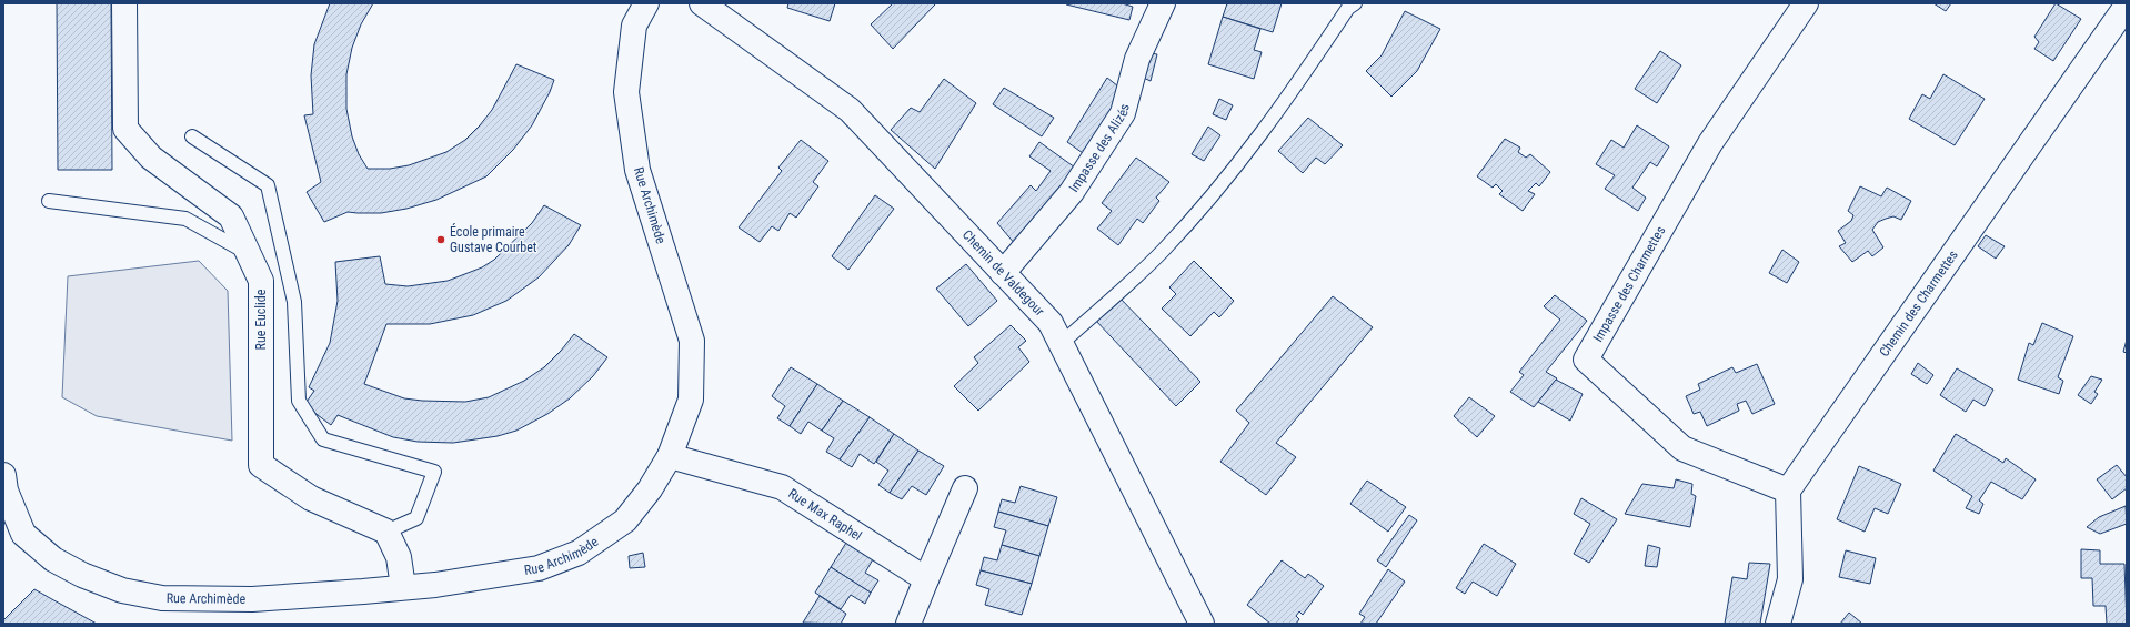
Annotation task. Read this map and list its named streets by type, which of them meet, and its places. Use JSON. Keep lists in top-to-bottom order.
{
  "streets": {
    "street": [
      "Impasse des Alizés",
      "Rue Archimède",
      "Chemin de Valdegour",
      "Impasse des Charmettes",
      "Chemin des Charmettes",
      "Rue Euclide",
      "Rue Max Raphel"
    ]
  },
  "crossings": [
    ["Impasse des Alizés", "Chemin de Valdegour"],
    ["Rue Archimède", "Rue Max Raphel"],
    ["Impasse des Charmettes", "Chemin des Charmettes"]
  ],
  "places": ["École primaire Gustave Courbet"]
}
